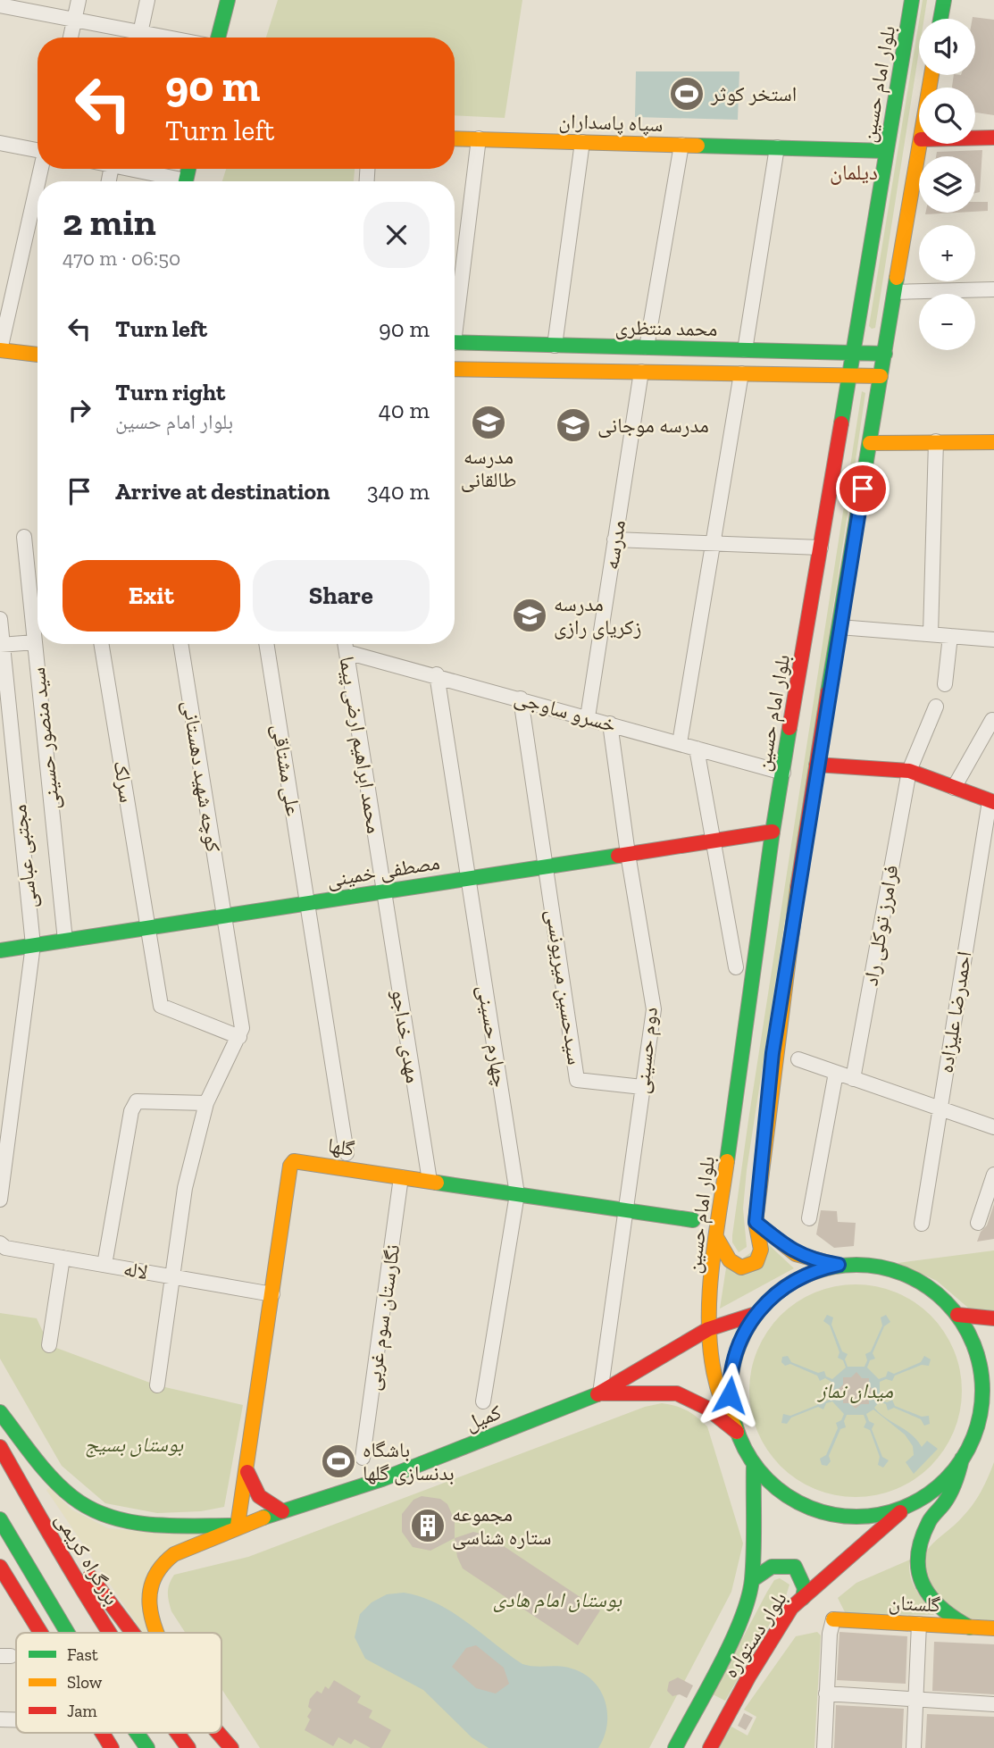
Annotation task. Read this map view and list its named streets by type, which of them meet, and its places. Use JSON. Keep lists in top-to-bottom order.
{
  "streets": {
    "main road": [
      "بلوار امام حسین",
      "سپاه پاسداران",
      "محمد منتظری",
      "مصطفی خمینی",
      "گلها",
      "کمیل",
      "بزرگراه کریمی",
      "گلستان",
      "بلوار دستواره"
    ],
    "street": [
      "مدرسه",
      "خسرو ساوجی",
      "سید منصور حسینی",
      "محمد ابراهیم ارضی پیما",
      "علی مشتاقی",
      "کوچه شهید دهستانی",
      "سرلک",
      "مجتبی عباسی",
      "فرامرز توکلی راد",
      "سیدحسین میریونسی",
      "احمدرضا علیزاده",
      "مهدی خداجو",
      "چهارم حسینی",
      "دوم حسینی",
      "لاله",
      "نگارستان سوم غربی"
    ]
  },
  "crossings": [
    ["بلوار امام حسین", "سپاه پاسداران"],
    ["بلوار امام حسین", "محمد منتظری"],
    ["بلوار امام حسین", "خسرو ساوجی"],
    ["بلوار امام حسین", "مصطفی خمینی"],
    ["بلوار امام حسین", "کمیل"],
    ["مدرسه", "خسرو ساوجی"],
    ["خسرو ساوجی", "محمد ابراهیم ارضی پیما"],
    ["خسرو ساوجی", "چهارم حسینی"],
    ["خسرو ساوجی", "دوم حسینی"],
    ["سید منصور حسینی", "مصطفی خمینی"],
    ["محمد ابراهیم ارضی پیما", "مصطفی خمینی"],
    ["محمد ابراهیم ارضی پیما", "مهدی خداجو"],
    ["علی مشتاقی", "مصطفی خمینی"],
    ["کوچه شهید دهستانی", "سرلک"],
    ["کوچه شهید دهستانی", "مصطفی خمینی"],
    ["سرلک", "مصطفی خمینی"],
    ["مجتبی عباسی", "مصطفی خمینی"],
    ["مصطفی خمینی", "سیدحسین میریونسی"],
    ["مصطفی خمینی", "مهدی خداجو"],
    ["مصطفی خمینی", "چهارم حسینی"],
    ["مصطفی خمینی", "دوم حسینی"],
    ["سیدحسین میریونسی", "دوم حسینی"],
    ["مهدی خداجو", "گلها"],
    ["چهارم حسینی", "گلها"],
    ["دوم حسینی", "گلها"],
    ["دوم حسینی", "کمیل"],
    ["گلها", "لاله"],
    ["گلها", "نگارستان سوم غربی"],
    ["گلها", "کمیل"]
  ],
  "districts": ["دیلمان"],
  "parks": ["میدان نماز", "بوستان بسیج", "بوستان امام هادی"],
  "places": {
    "sports": ["استخر کوثر", "باشگاه بدنسازی گلها"],
    "school or university": ["مدرسه طالقانی", "مدرسه موجانی", "مدرسه زکریای رازی"],
    "building": ["مجموعه ستاره شناسی"]
  },
  "legend": ["Fast", "Slow", "Jam"],
  "page": {
    "map_buttons": ["+", "−"],
    "turn": ["90 m", "Turn left"],
    "heading": ["2 min", "470 m · 06:50"],
    "list": [
      {
        "name": "Turn left",
        "value": "90 m"
      },
      {
        "name": "Turn right",
        "note": "بلوار امام حسین",
        "value": "40 m"
      },
      {
        "name": "Arrive at destination",
        "value": "340 m"
      }
    ],
    "buttons": ["Exit", "Share"]
  }
}
